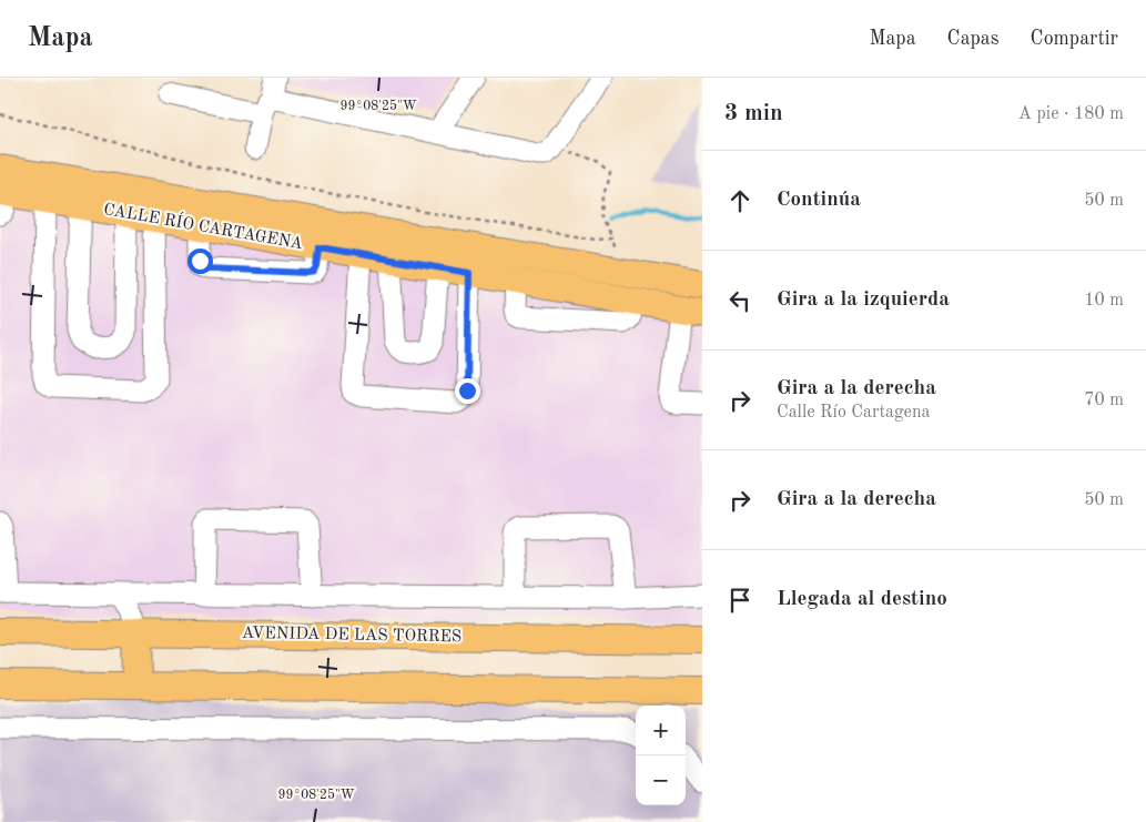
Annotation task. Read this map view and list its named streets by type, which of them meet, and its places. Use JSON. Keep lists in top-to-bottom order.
{
  "streets": {
    "main road": ["CALLE RÍO CARTAGENA", "AVENIDA DE LAS TORRES"]
  },
  "page": {
    "header": "Mapa",
    "nav": ["Mapa", "Capas", "Compartir"],
    "heading": ["3 min", "A pie · 180 m"],
    "list": [
      ["Continúa", "50 m"],
      ["Gira a la izquierda", "10 m"],
      ["Gira a la derecha", "Calle Río Cartagena", "70 m"],
      ["Gira a la derecha", "50 m"],
      "Llegada al destino"
    ],
    "map_buttons": ["+", "−"]
  },
  "coordinates": ["99°08'25\"W"]
}
